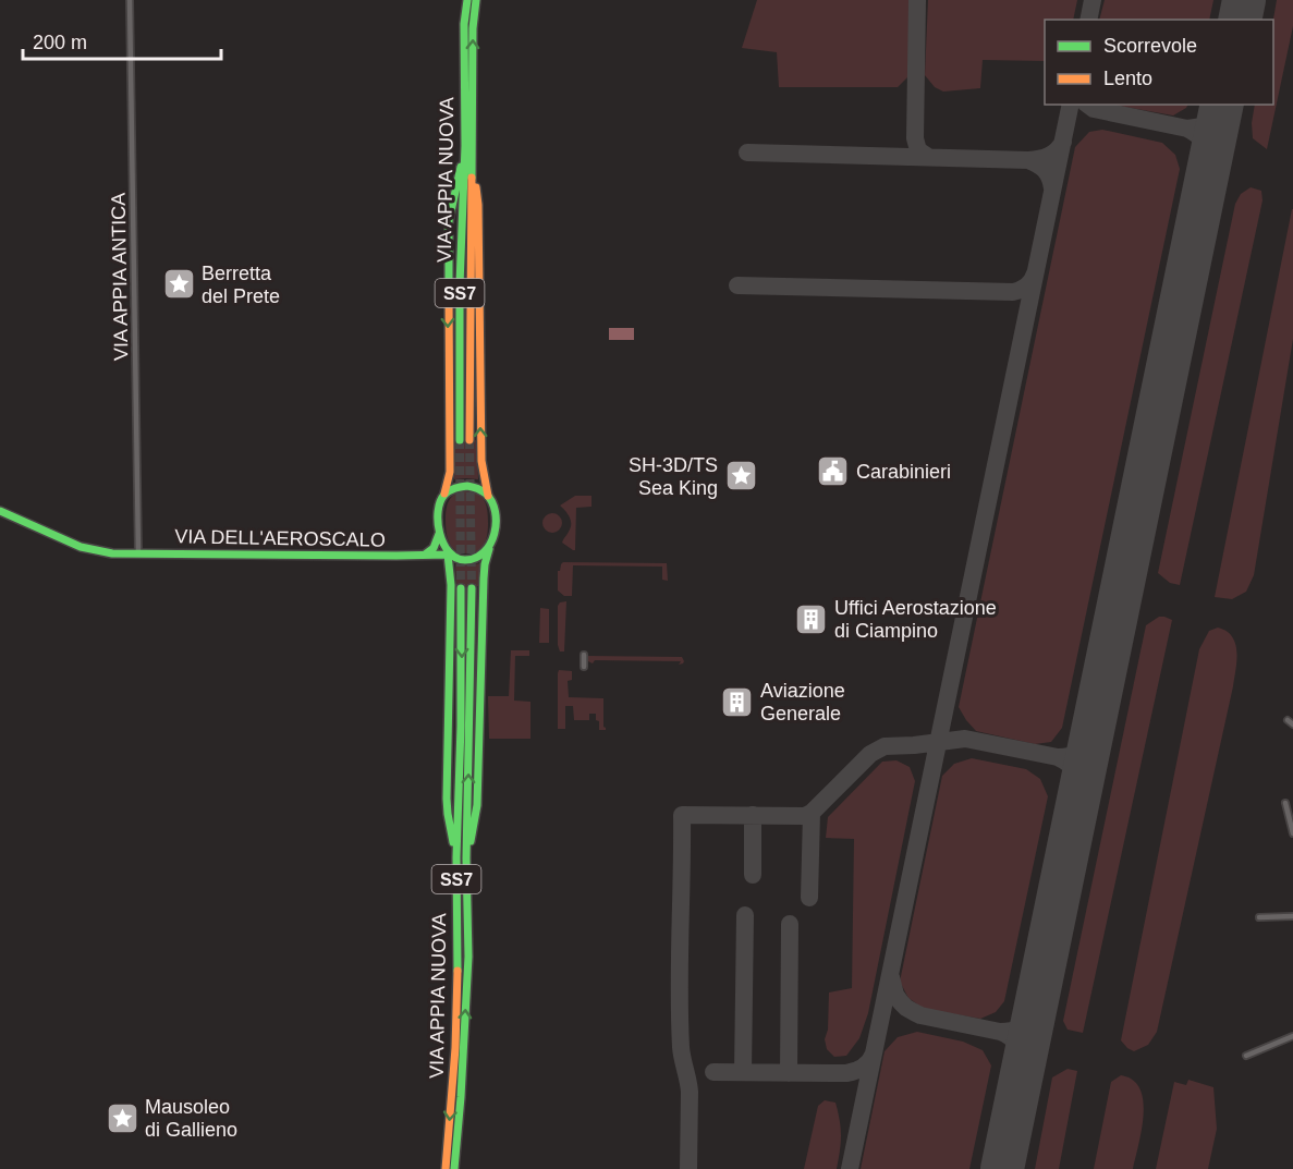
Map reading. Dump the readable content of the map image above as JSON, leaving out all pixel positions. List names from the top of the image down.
{
  "streets": {
    "main road": ["VIA APPIA NUOVA", "SS7", "VIA DELL'AEROSCALO"],
    "street": ["VIA APPIA ANTICA"]
  },
  "crossings": [
    ["VIA APPIA ANTICA", "VIA DELL'AEROSCALO"]
  ],
  "places": {
    "place": ["Berretta del Prete", "SH-3D/TS Sea King", "Mausoleo di Gallieno"],
    "public building": ["Carabinieri"],
    "building": ["Uffici Aerostazione di Ciampino", "Aviazione Generale"]
  },
  "legend": ["Scorrevole", "Lento"],
  "scale_bar": "200 m"
}
